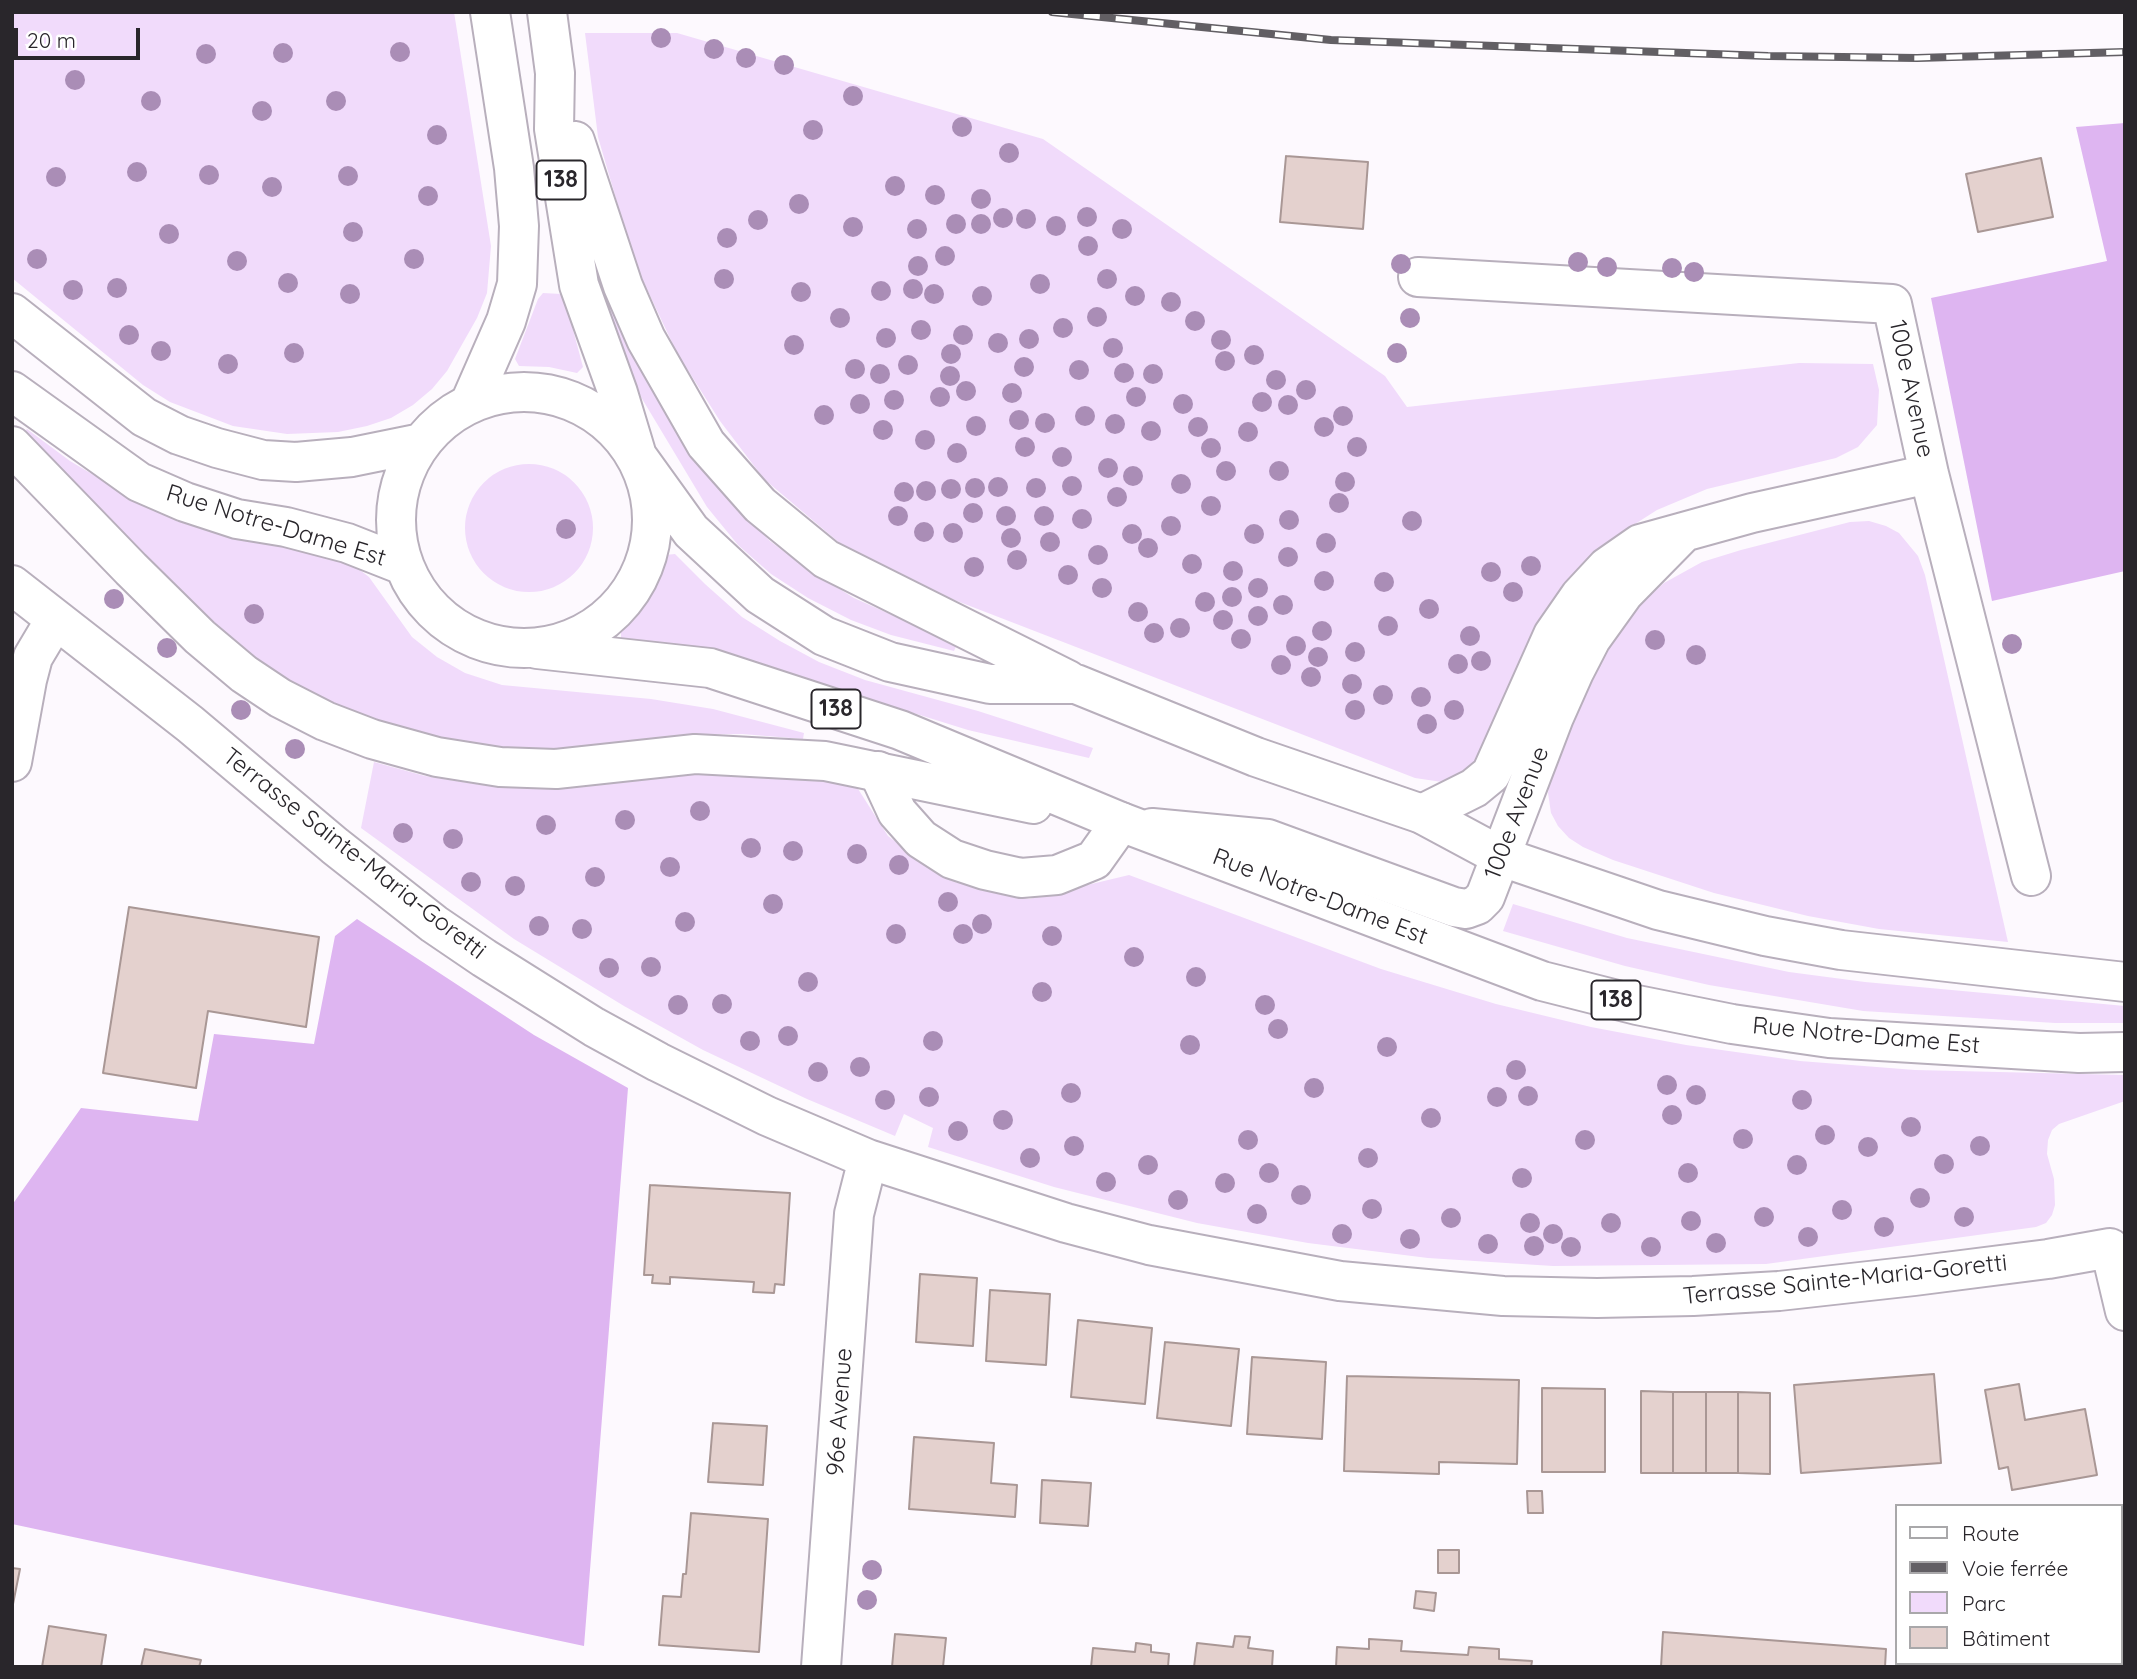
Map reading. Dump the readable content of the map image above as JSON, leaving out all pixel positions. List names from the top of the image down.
{
  "streets": {
    "main road": [
      "138",
      "100e Avenue",
      "Rue Notre-Dame Est",
      "Terrasse Sainte-Maria-Goretti",
      "96e Avenue"
    ]
  },
  "crossings": [
    ["138", "100e Avenue"],
    ["138", "Rue Notre-Dame Est"],
    ["100e Avenue", "Rue Notre-Dame Est"],
    ["Terrasse Sainte-Maria-Goretti", "96e Avenue"]
  ],
  "legend": [
    "Route",
    "Voie ferrée",
    "Parc",
    "Bâtiment"
  ],
  "scale_bar": "20 m"
}
